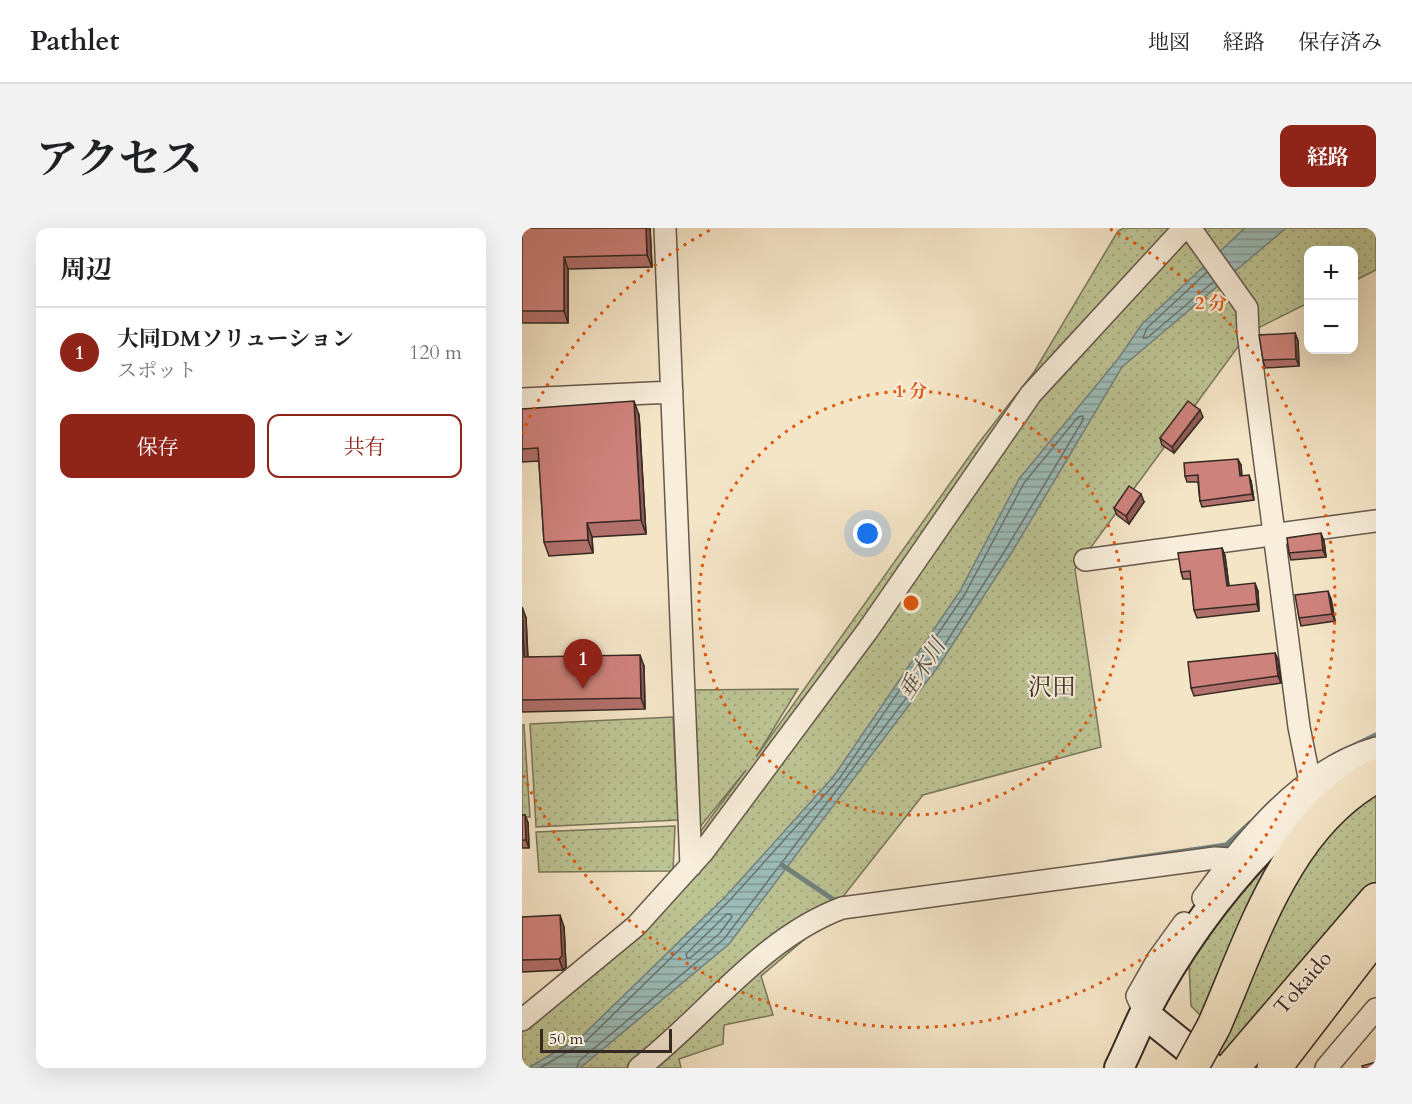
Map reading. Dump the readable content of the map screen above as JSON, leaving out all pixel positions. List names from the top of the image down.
{
  "streets": {
    "highway": ["Tokaido"]
  },
  "districts": ["沢田"],
  "water": ["垂木川"],
  "scale_bar": "50 m",
  "page": {
    "header": "Pathlet",
    "nav": ["地図", "経路", "保存済み"],
    "title": "アクセス",
    "buttons": [
      "経路",
      ["保存", "共有"]
    ],
    "heading": "周辺",
    "map_buttons": ["+", "−"],
    "list": [
      {
        "mark": "1",
        "name": "大同DMソリューション",
        "note": "スポット",
        "value": "120 m"
      }
    ],
    "pins": "1",
    "scale": "50 m"
  },
  "rings": ["2 分", "1 分"]
}
